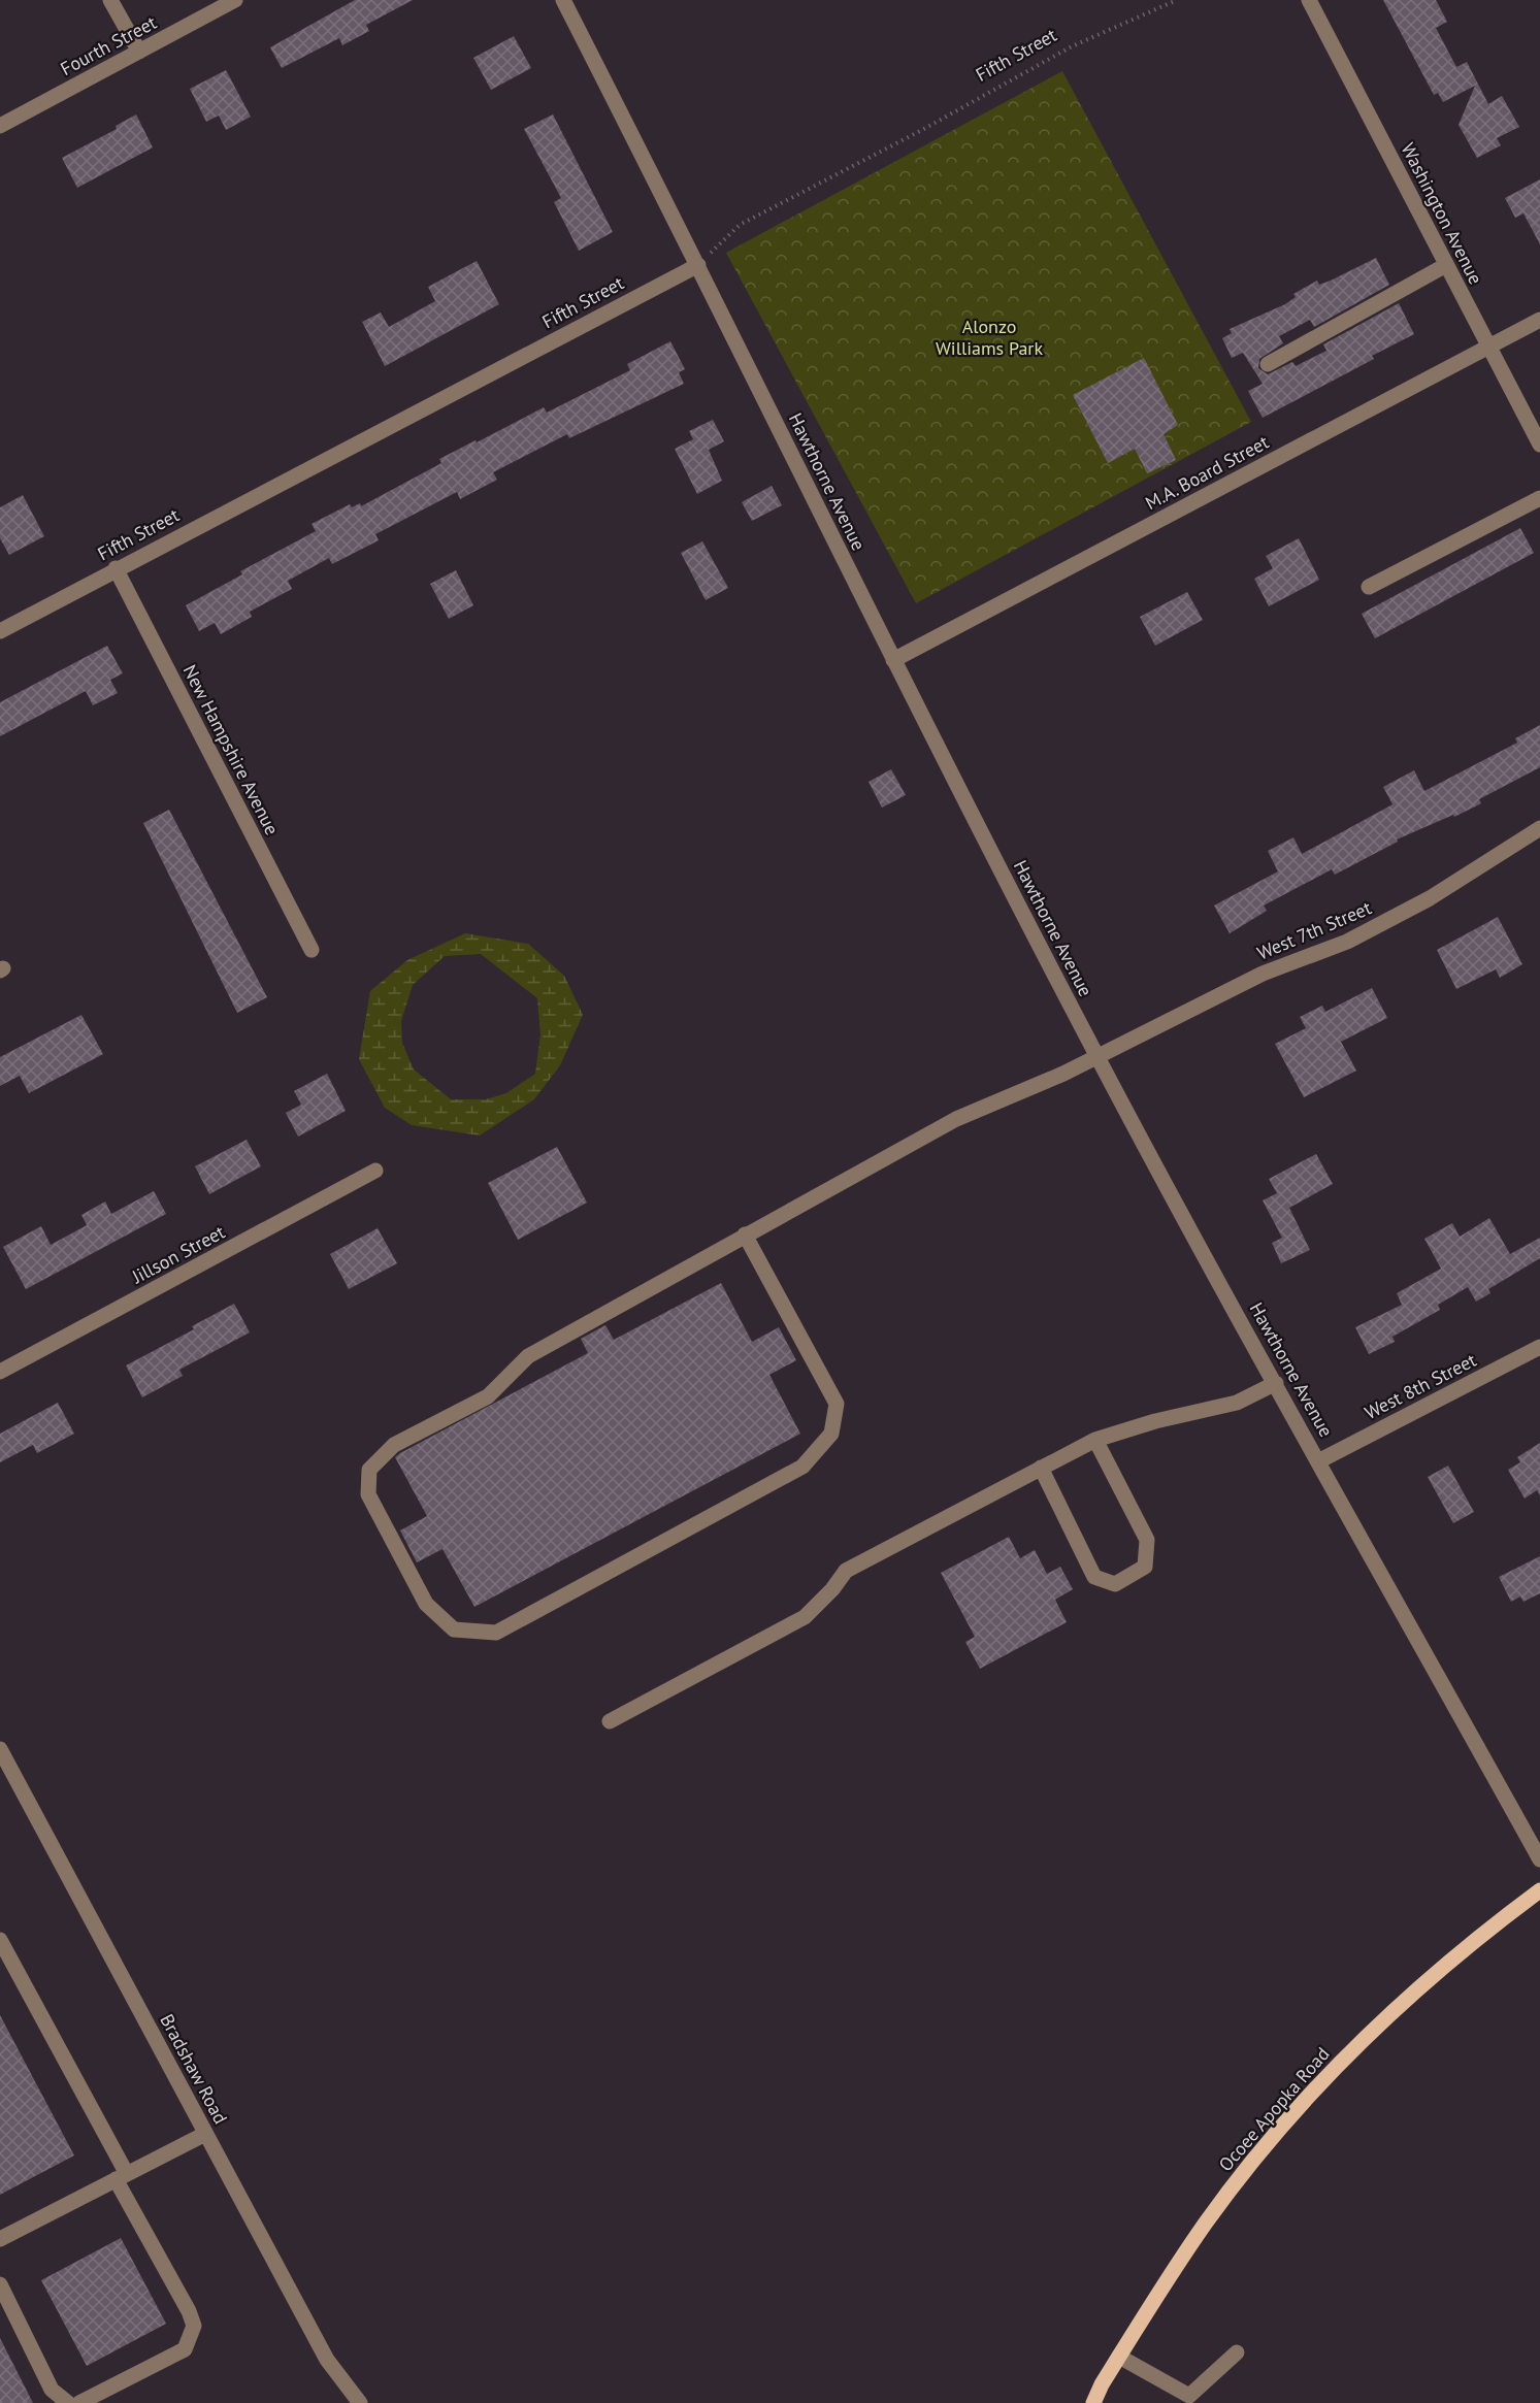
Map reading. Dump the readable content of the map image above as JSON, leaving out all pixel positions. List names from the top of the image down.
{
  "streets": {
    "main road": ["Ocoee Apopka Road"],
    "street": [
      "Fourth Street",
      "Fifth Street",
      "Washington Avenue",
      "M.A. Board Street",
      "Hawthorne Avenue",
      "New Hampshire Avenue",
      "West 7th Street",
      "Jillson Street",
      "West 8th Street",
      "Bradshaw Road"
    ]
  },
  "crossings": [
    ["Fifth Street", "Hawthorne Avenue"],
    ["Fifth Street", "New Hampshire Avenue"],
    ["Washington Avenue", "M.A. Board Street"],
    ["M.A. Board Street", "Hawthorne Avenue"],
    ["Hawthorne Avenue", "West 7th Street"],
    ["Hawthorne Avenue", "West 8th Street"]
  ],
  "parks": ["Alonzo Williams Park"]
}
